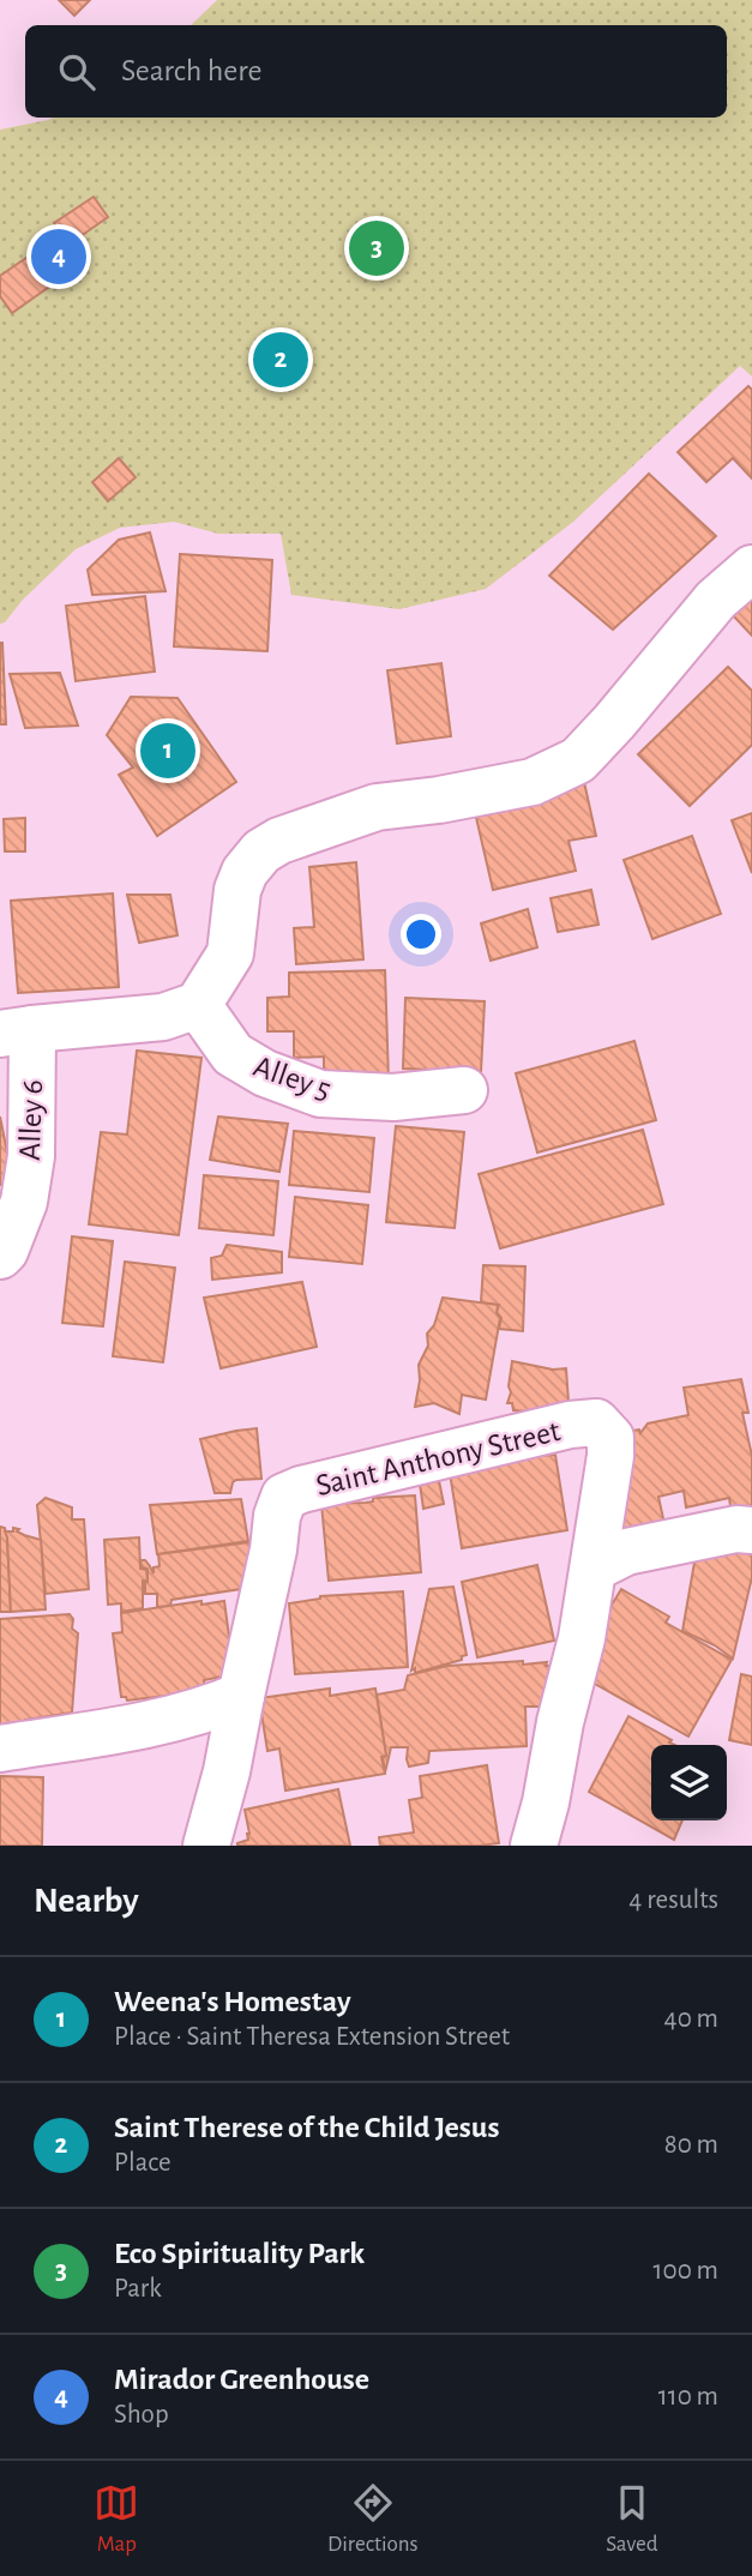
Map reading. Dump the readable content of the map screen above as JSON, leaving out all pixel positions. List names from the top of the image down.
{
  "streets": {
    "street": ["Alley 5", "Alley 6", "Saint Anthony Street"]
  },
  "page": {
    "search": "Search here",
    "pins": [
      "3",
      "4",
      "2",
      "1"
    ],
    "heading": ["Nearby", "4 results"],
    "list": [
      {
        "mark": "1",
        "name": "Weena's Homestay",
        "note": "Place · Saint Theresa Extension Street",
        "value": "40 m"
      },
      {
        "mark": "2",
        "name": "Saint Therese of the Child Jesus",
        "note": "Place",
        "value": "80 m"
      },
      {
        "mark": "3",
        "name": "Eco Spirituality Park",
        "note": "Park",
        "value": "100 m"
      },
      {
        "mark": "4",
        "name": "Mirador Greenhouse",
        "note": "Shop",
        "value": "110 m"
      }
    ],
    "nav": ["Map", "Directions", "Saved"]
  }
}
